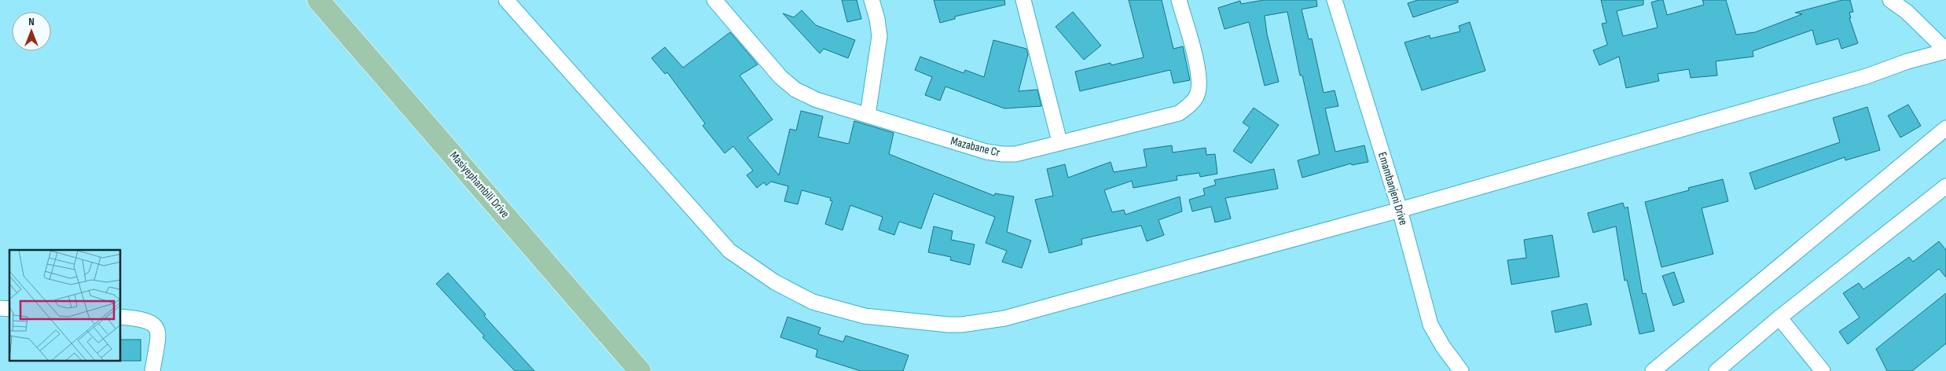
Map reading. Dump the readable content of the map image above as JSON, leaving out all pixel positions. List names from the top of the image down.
{
  "streets": {
    "main road": ["Masiyephambili Drive"],
    "street": ["Mazabane Cr", "Emambanjeni Drive"]
  },
  "north": "top"
}
